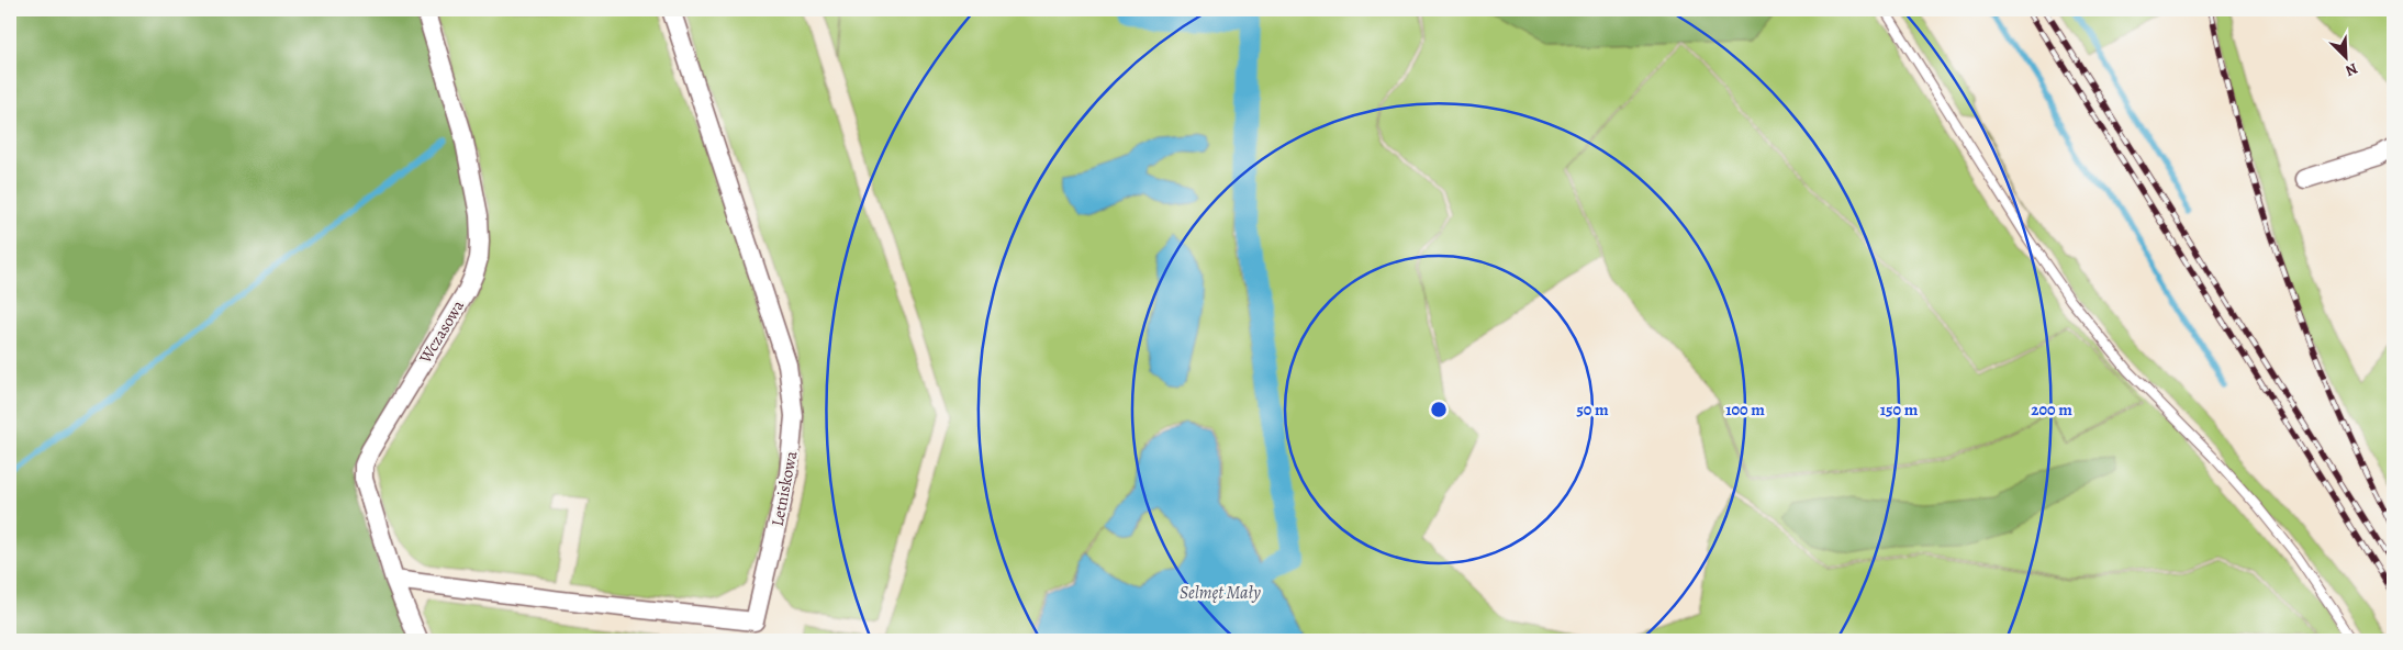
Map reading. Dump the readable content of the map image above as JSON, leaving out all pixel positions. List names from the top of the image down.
{
  "streets": {
    "street": ["Wczasowa", "Letniskowa"]
  },
  "crossings": [
    ["Wczasowa", "Letniskowa"]
  ],
  "water": ["Selmęt Mały"],
  "north": "bottom right",
  "rings": [
    "50 m",
    "100 m",
    "150 m",
    "200 m"
  ]
}
